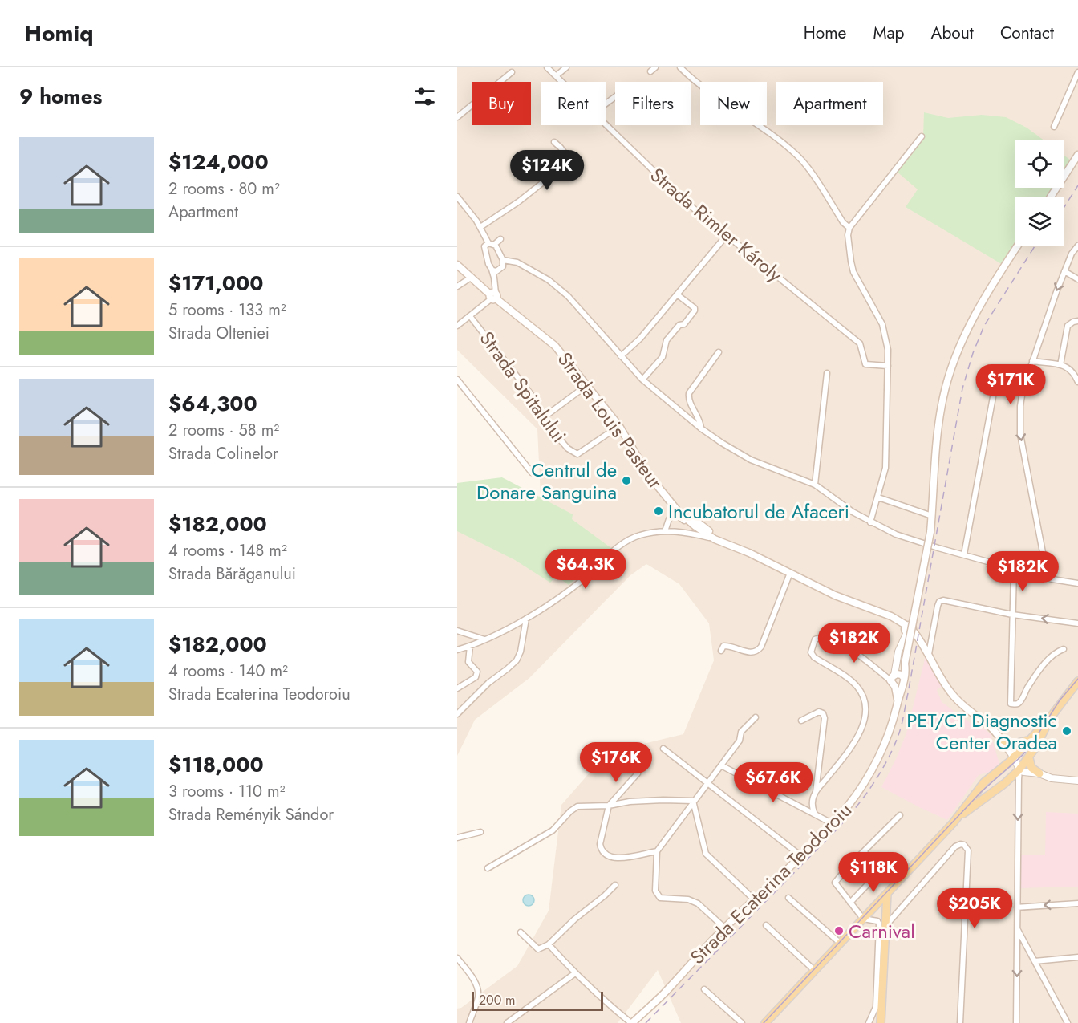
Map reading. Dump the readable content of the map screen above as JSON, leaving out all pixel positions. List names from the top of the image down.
{
  "streets": {
    "main road": ["Strada Louis Pasteur", "Strada Ecaterina Teodoroiu"],
    "street": ["Strada Rimler Károly", "Strada Spitalului"]
  },
  "crossings": [
    ["Strada Spitalului", "Strada Louis Pasteur"],
    ["Strada Louis Pasteur", "Strada Ecaterina Teodoroiu"]
  ],
  "places": [
    "Centrul de Donare Sanguina",
    "Incubatorul de Afaceri",
    "PET/CT Diagnostic Center Oradea",
    "Carnival"
  ],
  "scale_bar": "200 m",
  "page": {
    "header": "Homiq",
    "nav": [
      "Home",
      "Map",
      "About",
      "Contact"
    ],
    "heading": "9 homes",
    "chip": [
      "Buy",
      "Rent",
      "Filters",
      "New",
      "Apartment"
    ],
    "list": [
      {
        "name": "$124,000",
        "note": "2 rooms · 80 m² · Apartment"
      },
      {
        "name": "$171,000",
        "note": "5 rooms · 133 m² · Strada Olteniei"
      },
      {
        "name": "$64,300",
        "note": "2 rooms · 58 m² · Strada Colinelor"
      },
      {
        "name": "$182,000",
        "note": "4 rooms · 148 m² · Strada Bărăganului"
      },
      {
        "name": "$182,000",
        "note": "4 rooms · 140 m² · Strada Ecaterina Teodoroiu"
      },
      {
        "name": "$118,000",
        "note": "3 rooms · 110 m² · Strada Reményik Sándor"
      }
    ],
    "price": [
      "$124K",
      "$171K",
      "$64.3K",
      "$182K",
      "$182K",
      "$176K",
      "$67.6K",
      "$118K",
      "$205K"
    ],
    "scale": "200 m"
  }
}
